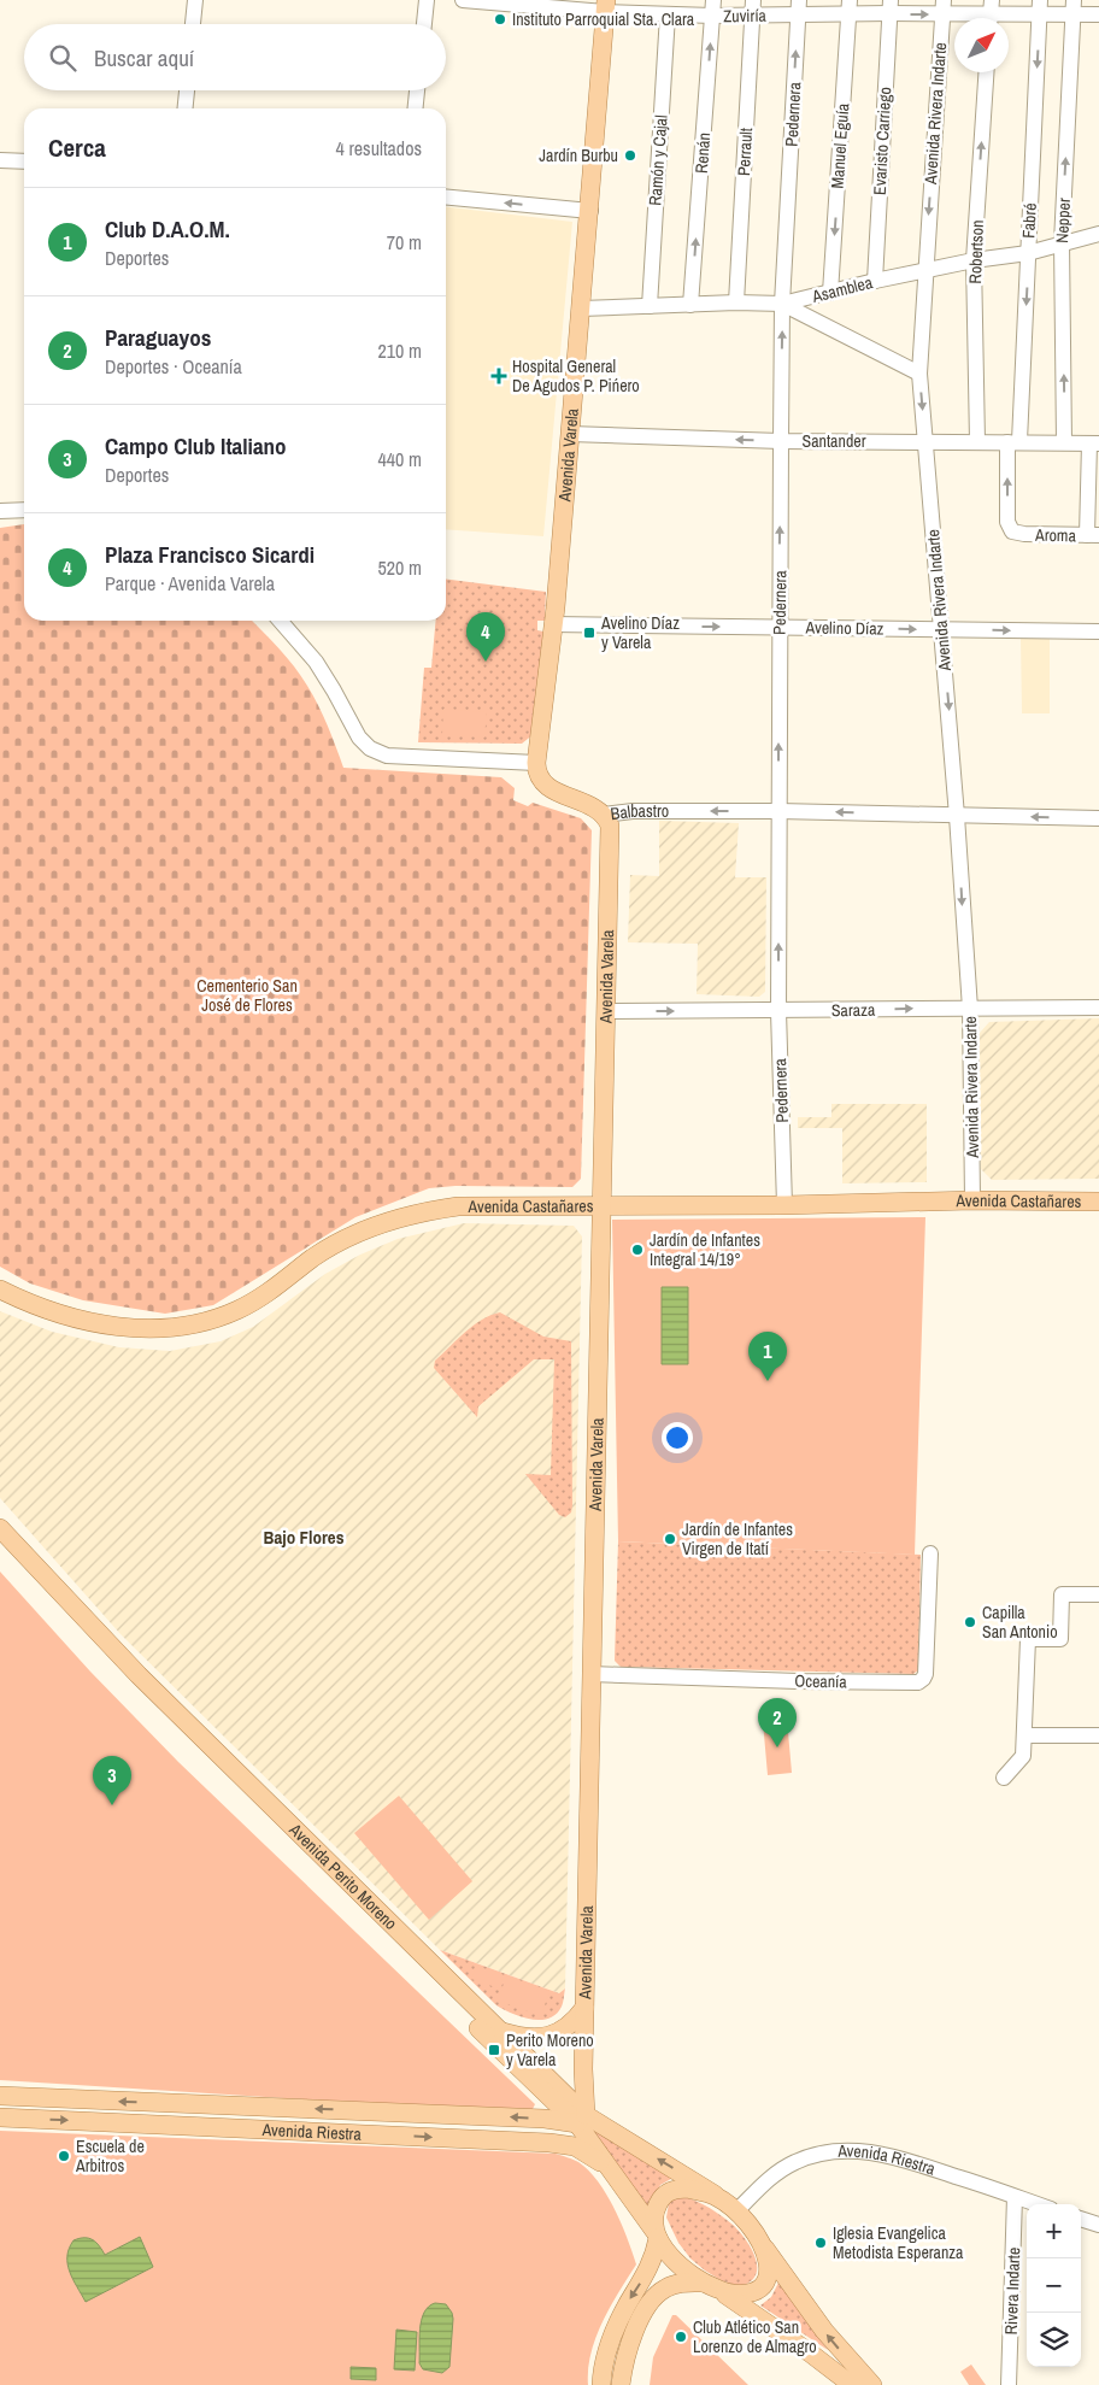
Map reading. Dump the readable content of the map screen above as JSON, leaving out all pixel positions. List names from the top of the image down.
{
  "streets": {
    "main road": [
      "Avenida Varela",
      "Balbastro",
      "Avenida Castañares",
      "Avenida Perito Moreno",
      "Avenida Riestra"
    ],
    "street": [
      "Zuviría",
      "Avenida Rivera Indarte",
      "Pedernera",
      "Evaristo Carriego",
      "Manuel Eguía",
      "Perrault",
      "Renán",
      "Ramón y Cajal",
      "Fabré",
      "Nepper",
      "Robertson",
      "Asamblea",
      "Santander",
      "Aroma",
      "Avelino Díaz",
      "Saraza",
      "Oceanía",
      "Rivera Indarte"
    ]
  },
  "crossings": [
    ["Zuviría", "Avenida Rivera Indarte"],
    ["Zuviría", "Pedernera"],
    ["Zuviría", "Evaristo Carriego"],
    ["Zuviría", "Manuel Eguía"],
    ["Zuviría", "Perrault"],
    ["Zuviría", "Renán"],
    ["Zuviría", "Ramón y Cajal"],
    ["Zuviría", "Fabré"],
    ["Zuviría", "Nepper"],
    ["Zuviría", "Avenida Varela"],
    ["Avenida Rivera Indarte", "Asamblea"],
    ["Avenida Rivera Indarte", "Santander"],
    ["Avenida Rivera Indarte", "Avelino Díaz"],
    ["Avenida Rivera Indarte", "Balbastro"],
    ["Avenida Rivera Indarte", "Saraza"],
    ["Avenida Rivera Indarte", "Avenida Castañares"],
    ["Pedernera", "Asamblea"],
    ["Pedernera", "Santander"],
    ["Pedernera", "Avelino Díaz"],
    ["Pedernera", "Balbastro"],
    ["Pedernera", "Saraza"],
    ["Pedernera", "Avenida Castañares"],
    ["Evaristo Carriego", "Asamblea"],
    ["Manuel Eguía", "Asamblea"],
    ["Perrault", "Asamblea"],
    ["Renán", "Asamblea"],
    ["Ramón y Cajal", "Asamblea"],
    ["Fabré", "Asamblea"],
    ["Fabré", "Santander"],
    ["Fabré", "Aroma"],
    ["Nepper", "Asamblea"],
    ["Nepper", "Santander"],
    ["Robertson", "Asamblea"],
    ["Robertson", "Santander"],
    ["Asamblea", "Avenida Varela"],
    ["Santander", "Avenida Varela"],
    ["Avenida Varela", "Avelino Díaz"],
    ["Avenida Varela", "Balbastro"],
    ["Avenida Varela", "Saraza"],
    ["Avenida Varela", "Avenida Castañares"],
    ["Avenida Varela", "Oceanía"],
    ["Avenida Varela", "Avenida Perito Moreno"],
    ["Avenida Varela", "Avenida Riestra"],
    ["Avenida Perito Moreno", "Avenida Riestra"],
    ["Avenida Riestra", "Rivera Indarte"]
  ],
  "one_way": [
    "Avenida Rivera Indarte",
    "Pedernera",
    "Manuel Eguía",
    "Renán",
    "Nepper",
    "Robertson",
    "Santander",
    "Avelino Díaz",
    "Balbastro",
    "Saraza"
  ],
  "districts": ["Bajo Flores"],
  "parks": ["Cementerio San José de Flores"],
  "places": {
    "other": [
      "Instituto Parroquial Sta. Clara",
      "Jardín Burbu",
      "Jardín de Infantes Integral 14/19°",
      "Jardín de Infantes Virgen de Itatí",
      "Capilla San Antonio",
      "Escuela de Arbitros",
      "Iglesia Evangelica Metodista Esperanza",
      "Club Atlético San Lorenzo de Almagro"
    ],
    "health": ["Hospital General De Agudos P. Pińero"],
    "transit": ["Avelino Díaz y Varela", "Perito Moreno y Varela"]
  },
  "north": "top right",
  "page": {
    "search": "Buscar aquí",
    "heading": ["Cerca", "4 resultados"],
    "list": [
      {
        "mark": "1",
        "name": "Club D.A.O.M.",
        "note": "Deportes",
        "value": "70 m"
      },
      {
        "mark": "2",
        "name": "Paraguayos",
        "note": "Deportes · Oceanía",
        "value": "210 m"
      },
      {
        "mark": "3",
        "name": "Campo Club Italiano",
        "note": "Deportes",
        "value": "440 m"
      },
      {
        "mark": "4",
        "name": "Plaza Francisco Sicardi",
        "note": "Parque · Avenida Varela",
        "value": "520 m"
      }
    ],
    "pins": [
      "4",
      "1",
      "2",
      "3"
    ],
    "map_buttons": ["+", "−"]
  }
}
